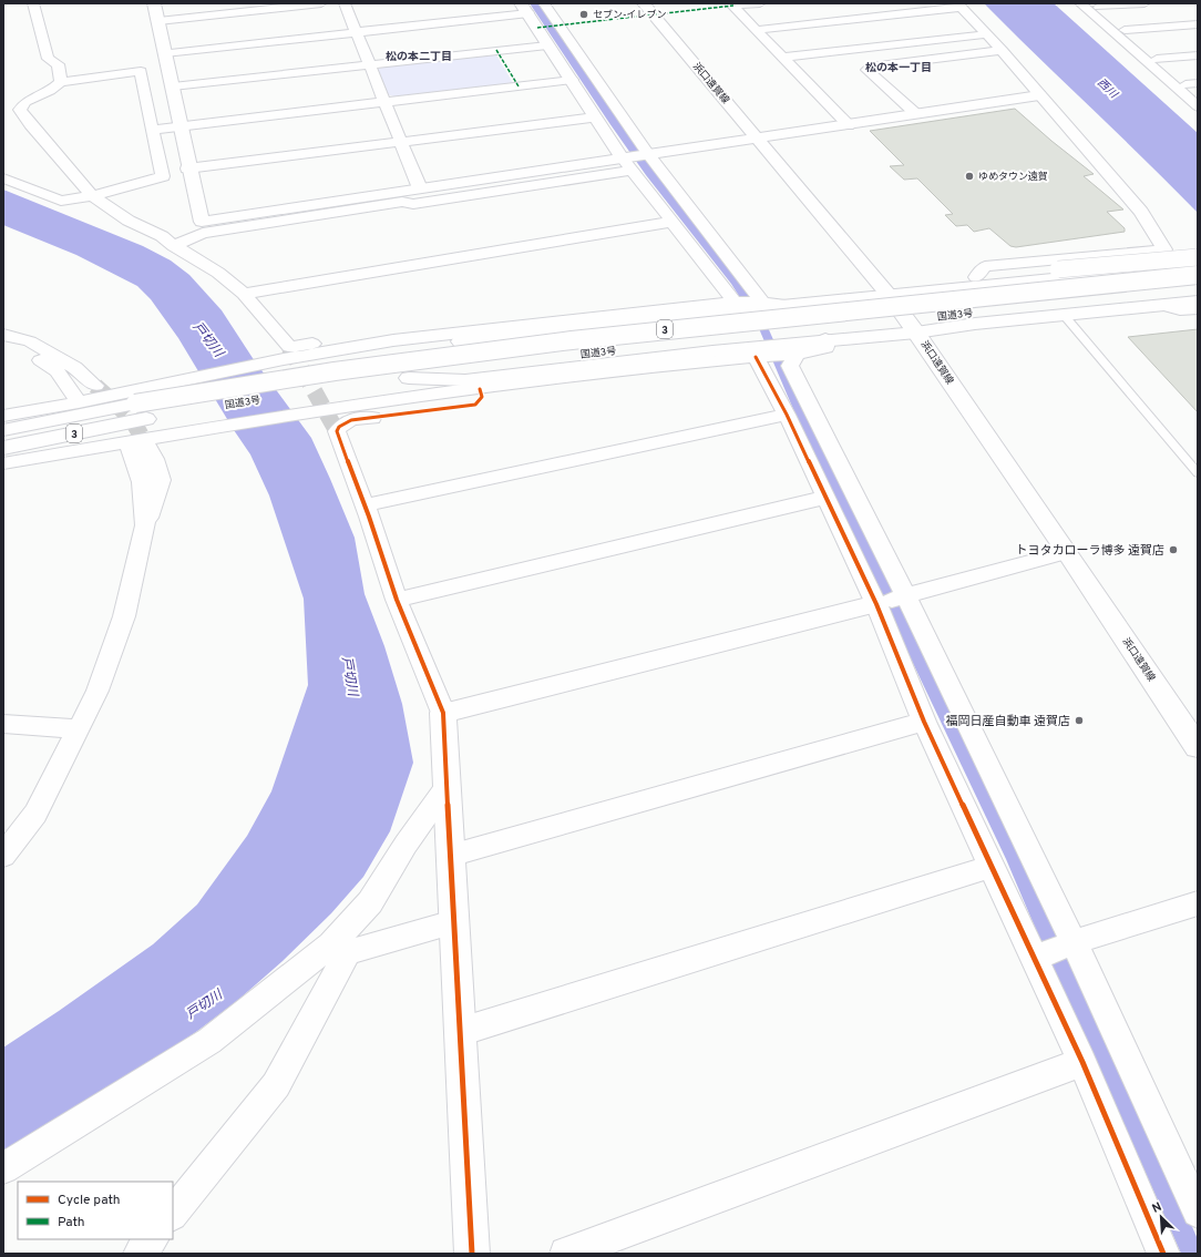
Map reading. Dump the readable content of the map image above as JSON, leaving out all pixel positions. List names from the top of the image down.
{
  "streets": {
    "main road": ["浜口遠賀線", "国道3号", "3"]
  },
  "districts": ["松の本二丁目", "松の本一丁目"],
  "water": ["西川", "戸切川"],
  "places": [
    "セブン-イレブン",
    "ゆめタウン遠賀",
    "トヨタカローラ博多 遠賀店",
    "福岡日産自動車 遠賀店"
  ],
  "legend": ["Cycle path", "Path"],
  "north": "top left"
}
